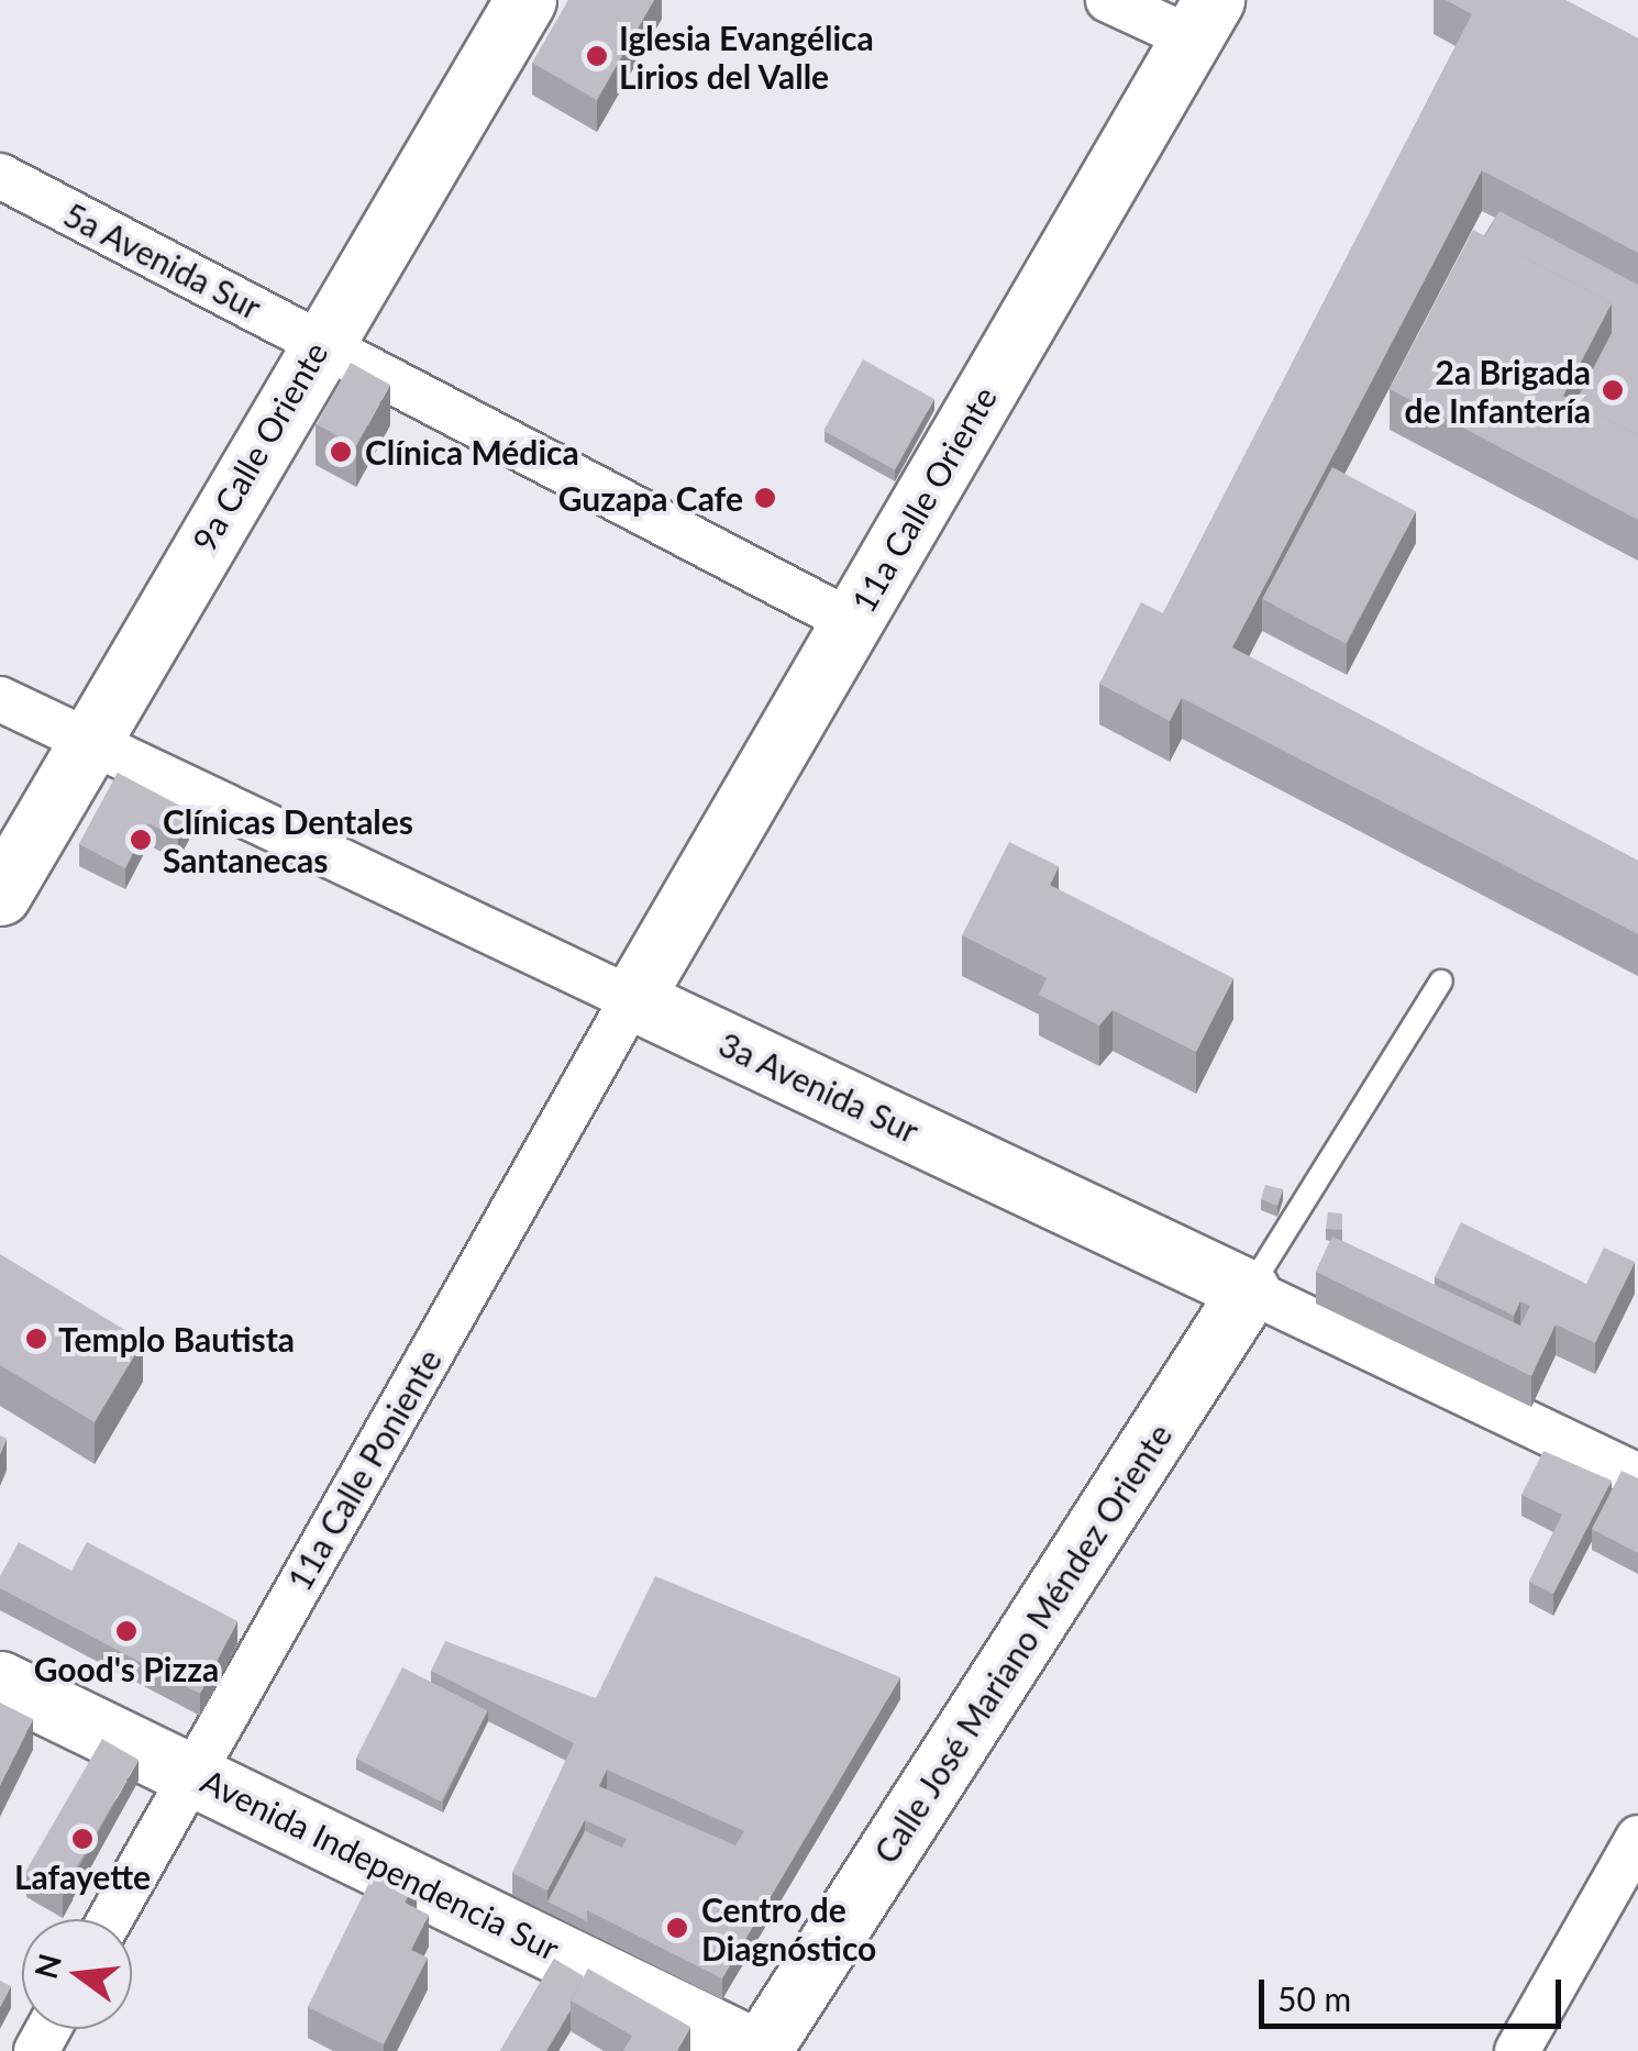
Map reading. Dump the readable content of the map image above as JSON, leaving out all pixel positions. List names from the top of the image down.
{
  "streets": {
    "main road": [
      "9a Calle Oriente",
      "11a Calle Oriente",
      "3a Avenida Sur",
      "Calle José Mariano Méndez Oriente",
      "Avenida Independencia Sur"
    ],
    "street": ["5a Avenida Sur", "11a Calle Poniente"]
  },
  "crossings": [
    ["5a Avenida Sur", "9a Calle Oriente"],
    ["5a Avenida Sur", "11a Calle Oriente"],
    ["9a Calle Oriente", "3a Avenida Sur"],
    ["11a Calle Oriente", "3a Avenida Sur"],
    ["11a Calle Oriente", "11a Calle Poniente"],
    ["3a Avenida Sur", "11a Calle Poniente"],
    ["3a Avenida Sur", "Calle José Mariano Méndez Oriente"],
    ["11a Calle Poniente", "Avenida Independencia Sur"],
    ["Calle José Mariano Méndez Oriente", "Avenida Independencia Sur"]
  ],
  "places": [
    "Iglesia Evangélica Lirios del Valle",
    "2a Brigada de Infantería",
    "Clínica Médica",
    "Guzapa Cafe",
    "Clínicas Dentales Santanecas",
    "Templo Bautista",
    "Good's Pizza",
    "Lafayette",
    "Centro de Diagnóstico"
  ],
  "scale_bar": "50 m",
  "north": "left"
}
